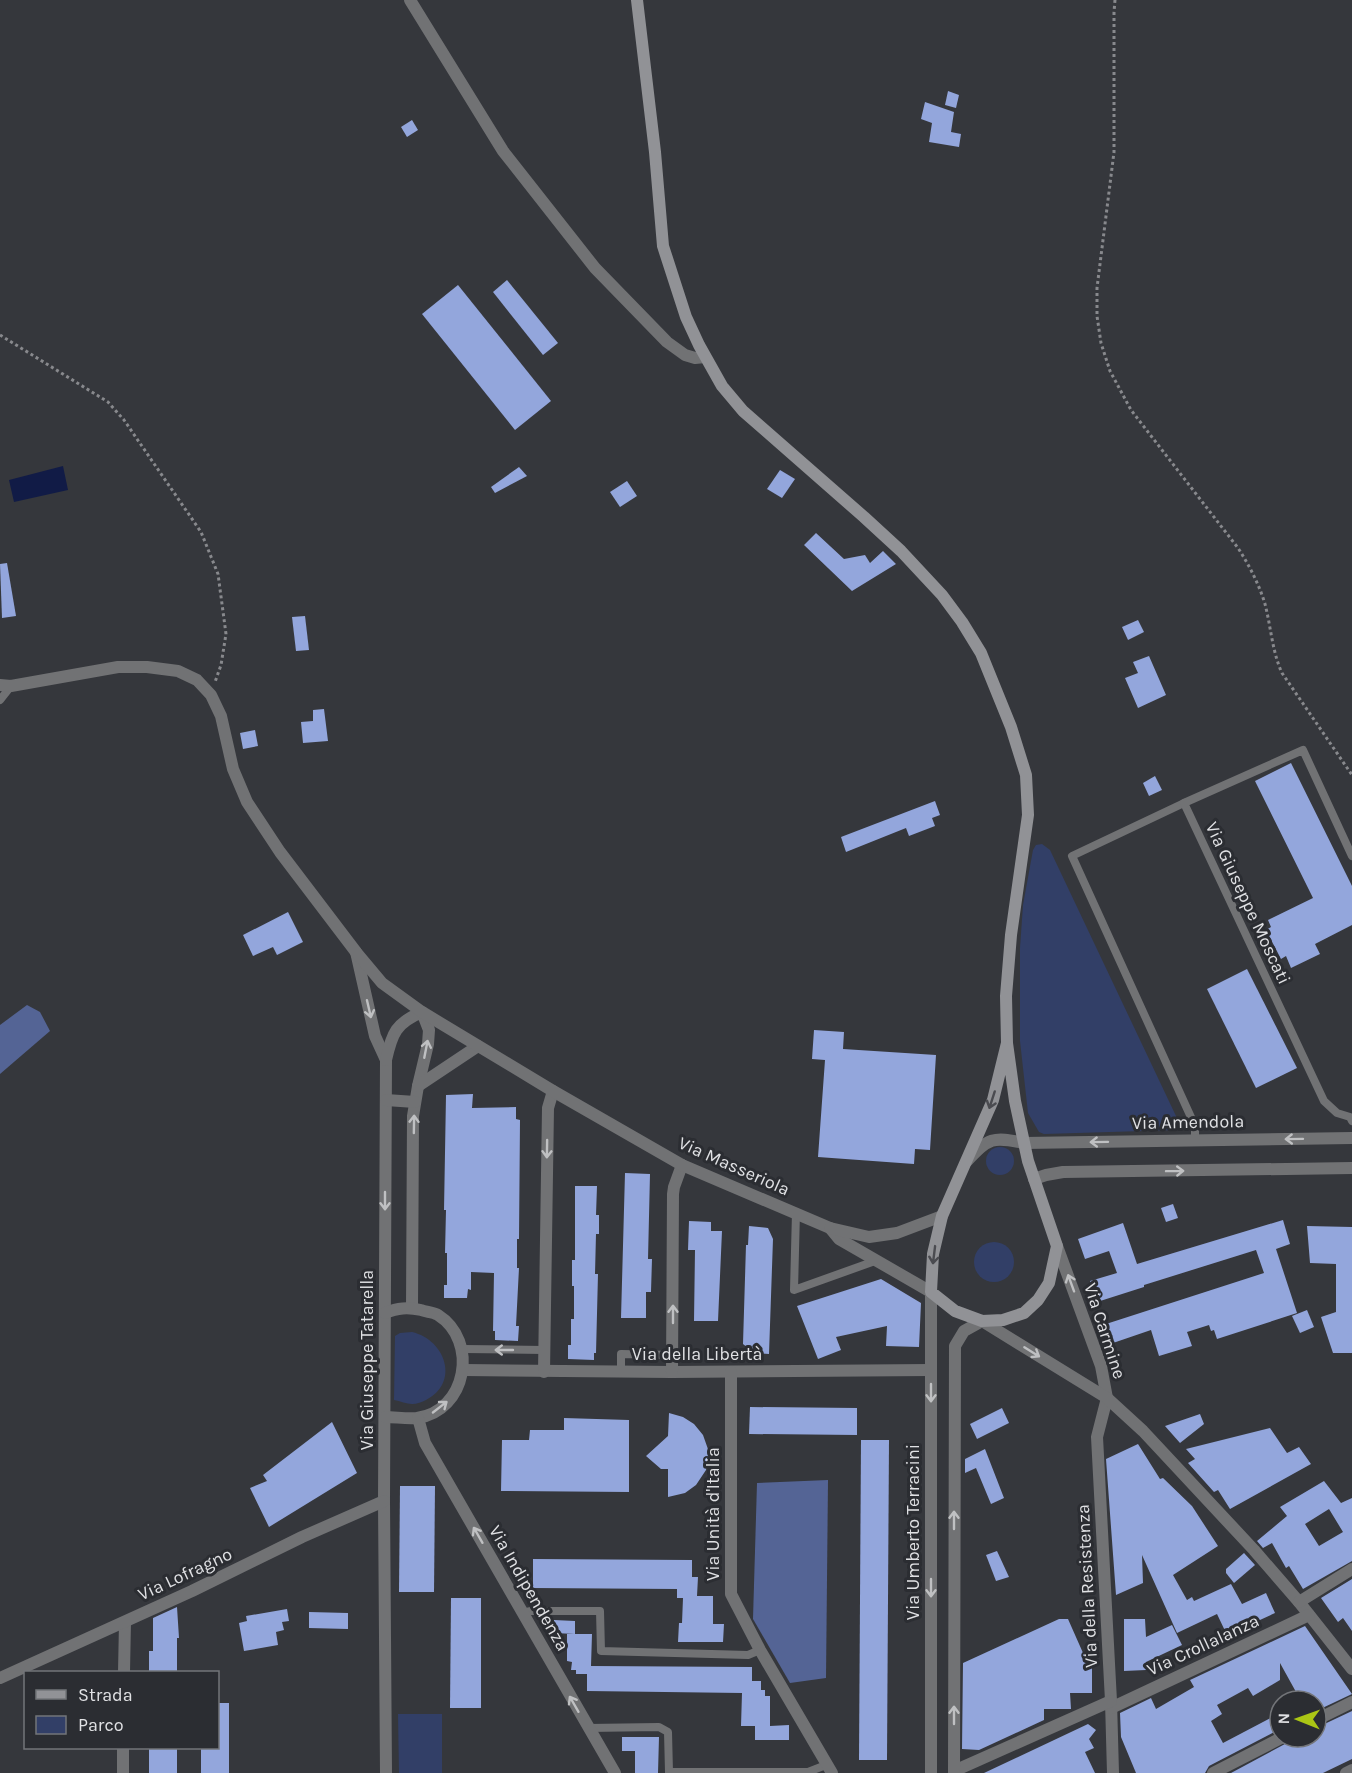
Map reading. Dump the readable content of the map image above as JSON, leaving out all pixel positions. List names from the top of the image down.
{
  "streets": {
    "main road": ["Via Masseriola", "Via Carmine"],
    "street": [
      "Via Amendola",
      "Via della Libertà",
      "Via Giuseppe Tatarella",
      "Via Unità d'Italia",
      "Via Umberto Terracini",
      "Via Lofragno",
      "Via della Resistenza",
      "Via Indipendenza",
      "Via Crollalanza"
    ],
    "lane": ["Via Giuseppe Moscati"]
  },
  "crossings": [
    ["Via Amendola", "Via Masseriola"],
    ["Via Amendola", "Via Carmine"],
    ["Via Amendola", "Via Umberto Terracini"],
    ["Via Masseriola", "Via Carmine"],
    ["Via Masseriola", "Via Giuseppe Tatarella"],
    ["Via Masseriola", "Via Umberto Terracini"],
    ["Via Masseriola", "Via della Resistenza"],
    ["Via Carmine", "Via Umberto Terracini"],
    ["Via Carmine", "Via della Resistenza"],
    ["Via Carmine", "Via Crollalanza"],
    ["Via della Libertà", "Via Giuseppe Tatarella"],
    ["Via della Libertà", "Via Unità d'Italia"],
    ["Via della Libertà", "Via Umberto Terracini"],
    ["Via della Libertà", "Via Indipendenza"],
    ["Via Giuseppe Tatarella", "Via Lofragno"],
    ["Via Giuseppe Tatarella", "Via Indipendenza"],
    ["Via della Resistenza", "Via Crollalanza"]
  ],
  "one_way": ["Via Indipendenza"],
  "legend": ["Strada", "Parco"],
  "north": "left"
}
